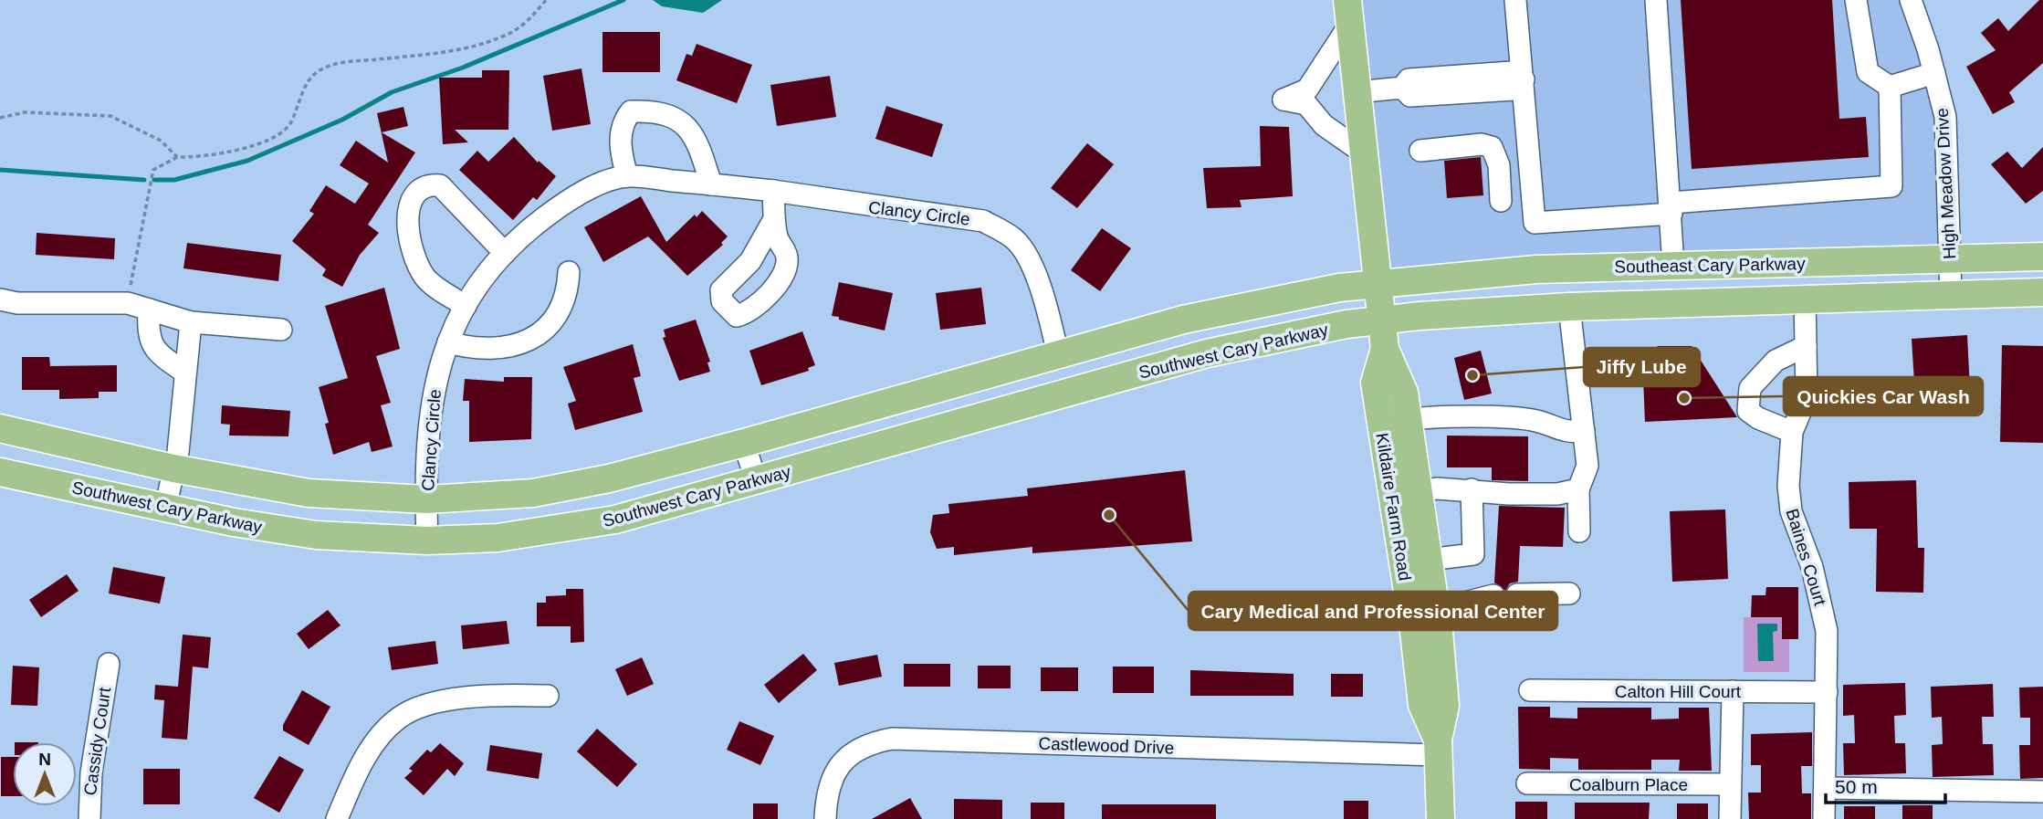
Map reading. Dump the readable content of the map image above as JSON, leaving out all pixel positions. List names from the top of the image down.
{
  "streets": {
    "main road": ["Southeast Cary Parkway", "Southwest Cary Parkway", "Kildaire Farm Road"],
    "street": [
      "High Meadow Drive",
      "Clancy Circle",
      "Baines Court",
      "Calton Hill Court",
      "Cassidy Court",
      "Castlewood Drive",
      "Coalburn Place"
    ]
  },
  "crossings": [
    ["High Meadow Drive", "Southeast Cary Parkway"],
    ["Clancy Circle", "Southwest Cary Parkway"],
    ["Southeast Cary Parkway", "Southwest Cary Parkway"],
    ["Southeast Cary Parkway", "Kildaire Farm Road"],
    ["Southeast Cary Parkway", "Baines Court"],
    ["Southwest Cary Parkway", "Kildaire Farm Road"],
    ["Kildaire Farm Road", "Castlewood Drive"],
    ["Baines Court", "Calton Hill Court"]
  ],
  "places": ["Jiffy Lube", "Quickies Car Wash", "Cary Medical and Professional Center"],
  "scale_bar": "50 m",
  "north": "top"
}
